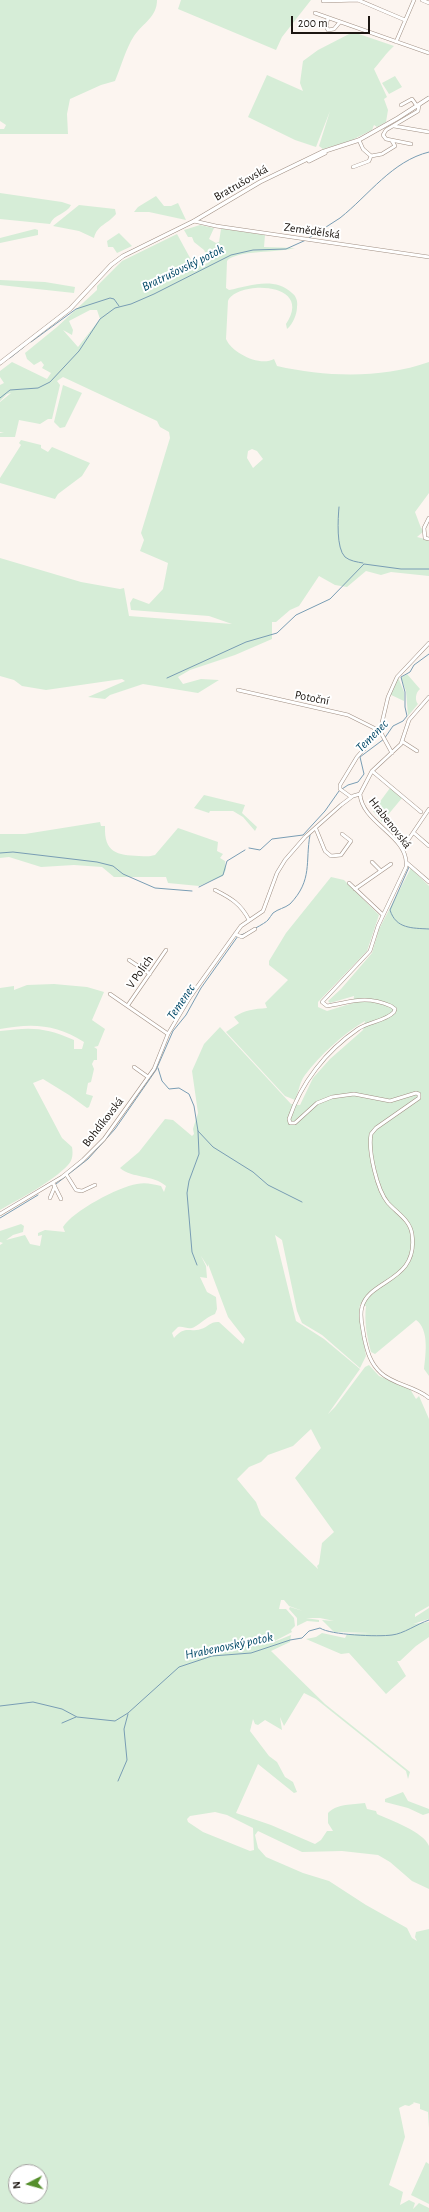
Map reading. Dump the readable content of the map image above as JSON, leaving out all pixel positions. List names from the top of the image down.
{
  "streets": {
    "main road": ["Bratrušovská"],
    "street": [
      "Zemědělská",
      "Potoční",
      "Hrabenovská",
      "V Polích",
      "Bohdíkovská"
    ]
  },
  "crossings": [
    ["Bratrušovská", "Zemědělská"],
    ["Hrabenovská", "Bohdíkovská"]
  ],
  "water": ["Bratrušovský potok", "Temenec", "Hrabenovský potok"],
  "scale_bar": "200 m",
  "north": "left"
}
